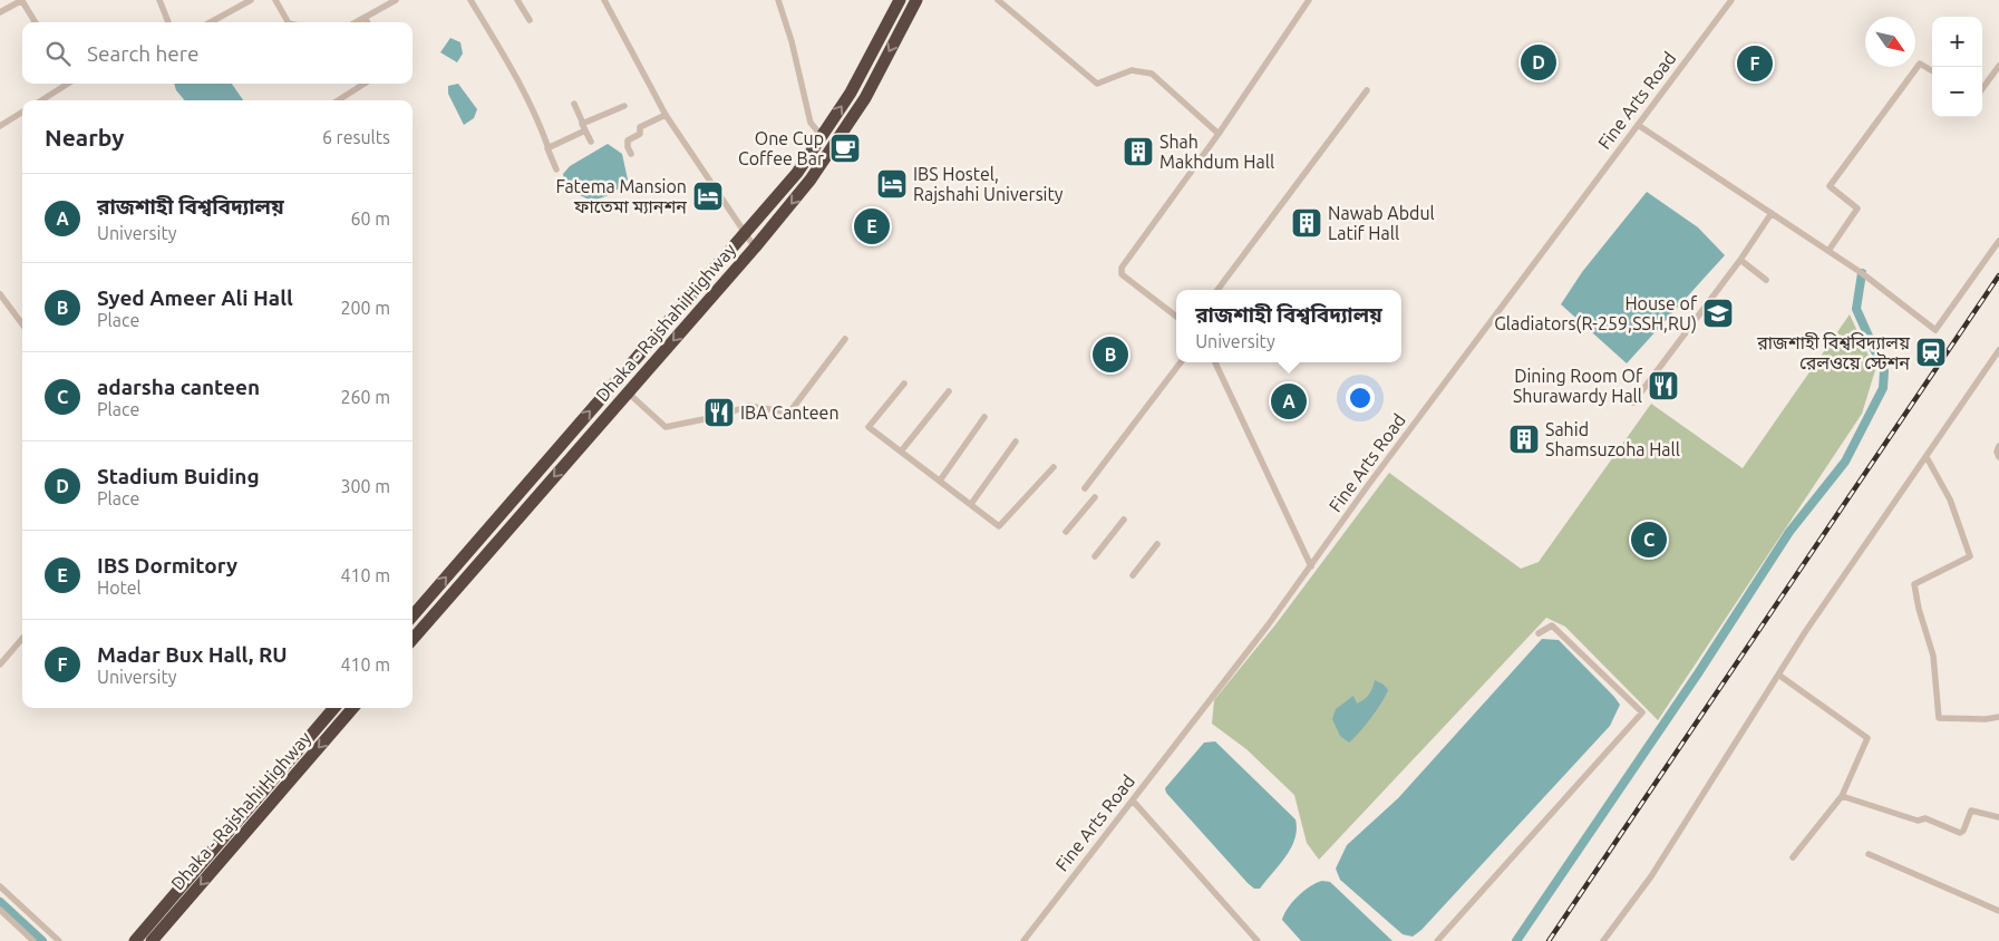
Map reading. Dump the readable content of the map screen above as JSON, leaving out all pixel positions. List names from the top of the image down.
{
  "streets": {
    "highway": ["Dhaka - Rajshahi Highway"],
    "street": ["Fine Arts Road"]
  },
  "places": {
    "cafe": ["One Cup Coffee Bar"],
    "building": ["Shah Makhdum Hall", "Nawab Abdul Latif Hall", "Sahid Shamsuzoha Hall"],
    "hotel": ["IBS Hostel, Rajshahi University", "Fatema Mansion ফাতেমা ম্যানশন"],
    "school or university": ["House of Gladiators(R-259,SSH,RU)"],
    "station": ["রাজশাহী বিশ্ববিদ্যালয় রেলওয়ে স্টেশন"],
    "restaurant": ["Dining Room Of Shurawardy Hall", "IBA Canteen"]
  },
  "north": "bottom right",
  "page": {
    "map_buttons": ["+", "−"],
    "search": "Search here",
    "pins": [
      "D",
      "F",
      "E",
      "B",
      "A",
      "C"
    ],
    "heading": ["Nearby", "6 results"],
    "list": [
      {
        "mark": "A",
        "name": "রাজশাহী বিশ্ববিদ্যালয়",
        "note": "University",
        "value": "60 m"
      },
      {
        "mark": "B",
        "name": "Syed Ameer Ali Hall",
        "note": "Place",
        "value": "200 m"
      },
      {
        "mark": "C",
        "name": "adarsha canteen",
        "note": "Place",
        "value": "260 m"
      },
      {
        "mark": "D",
        "name": "Stadium Buiding",
        "note": "Place",
        "value": "300 m"
      },
      {
        "mark": "E",
        "name": "IBS Dormitory",
        "note": "Hotel",
        "value": "410 m"
      },
      {
        "mark": "F",
        "name": "Madar Bux Hall, RU",
        "note": "University",
        "value": "410 m"
      }
    ],
    "popup": ["রাজশাহী বিশ্ববিদ্যালয়", "University"]
  }
}
